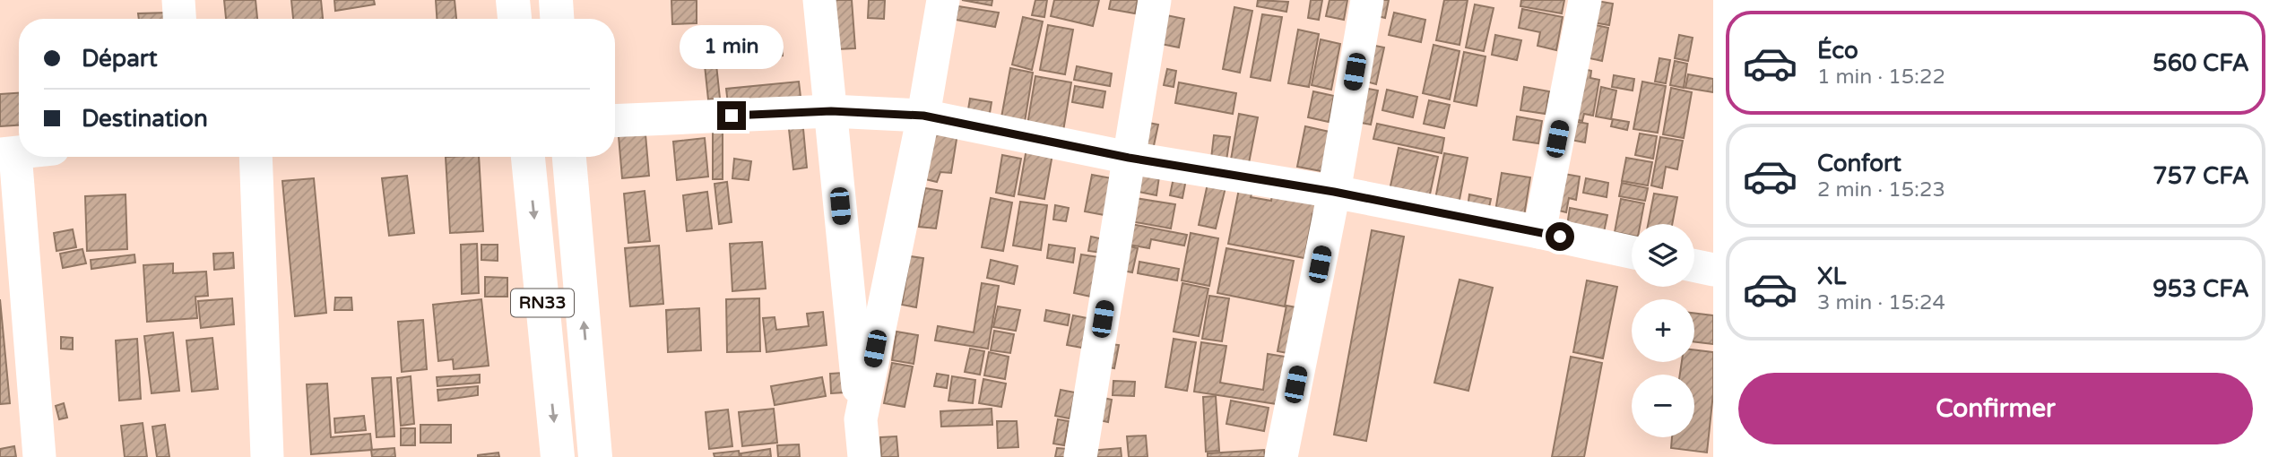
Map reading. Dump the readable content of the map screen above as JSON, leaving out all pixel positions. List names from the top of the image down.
{
  "streets": {
    "main road": ["RN33"]
  },
  "page": {
    "list": [
      {
        "name": "Éco",
        "note": "1 min · 15:22",
        "value": "560 CFA"
      },
      {
        "name": "Confort",
        "note": "2 min · 15:23",
        "value": "757 CFA"
      },
      {
        "name": "XL",
        "note": "3 min · 15:24",
        "value": "953 CFA"
      }
    ],
    "banner": ["Départ", "Destination"],
    "bubble": "1 min",
    "map_buttons": ["+", "−"],
    "buttons": "Confirmer"
  }
}
